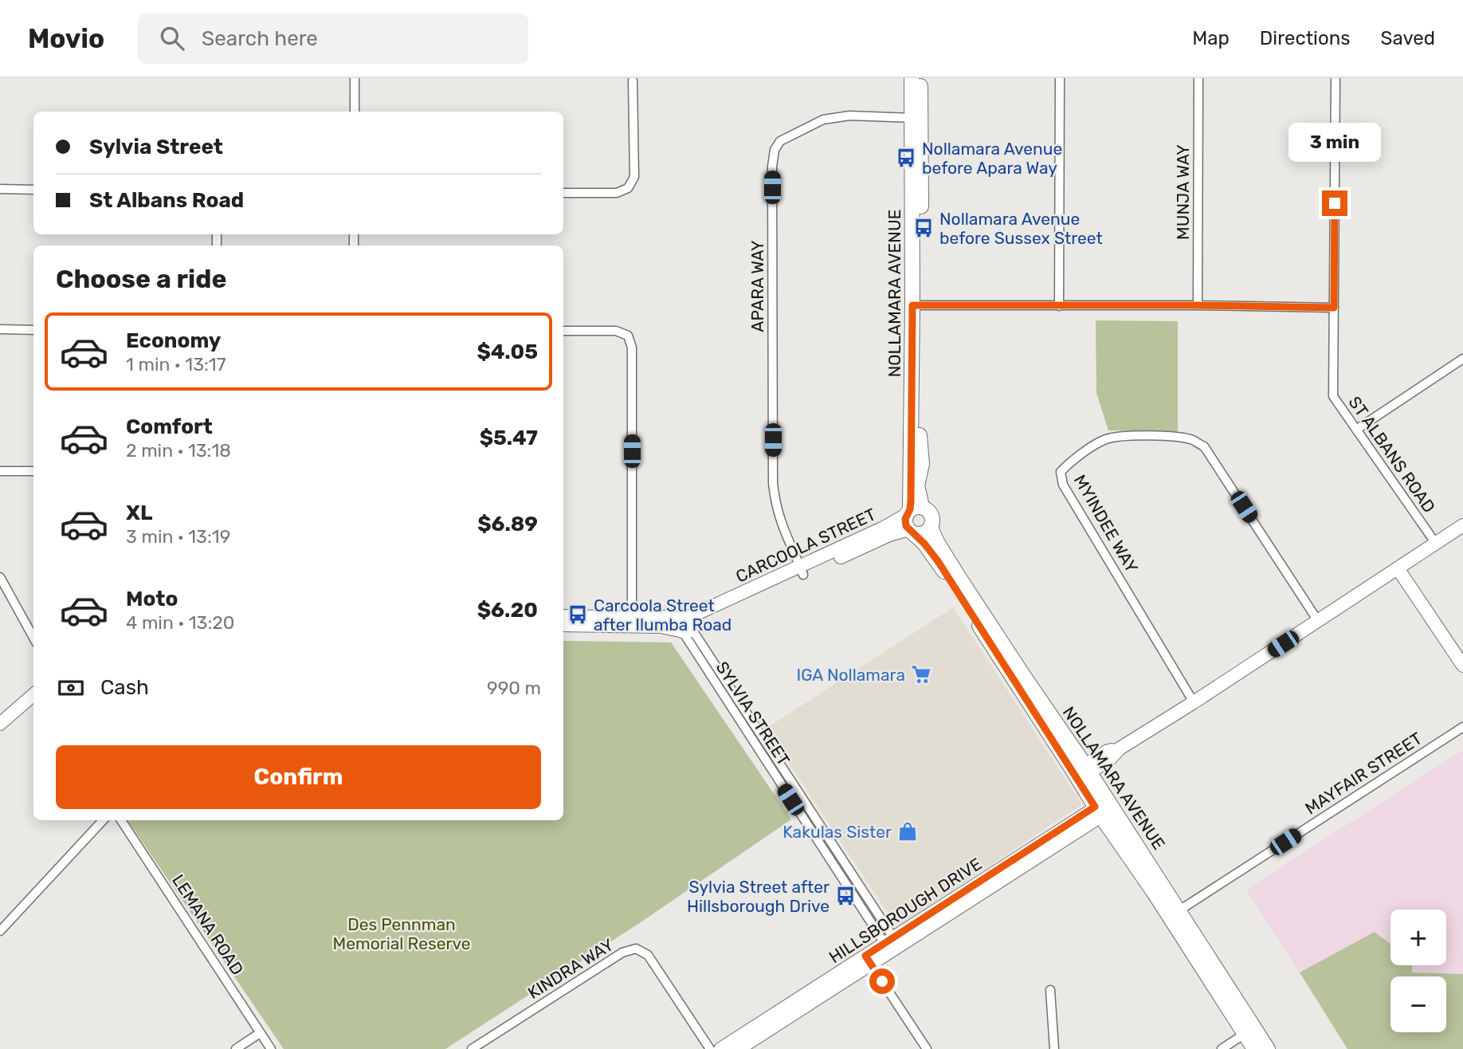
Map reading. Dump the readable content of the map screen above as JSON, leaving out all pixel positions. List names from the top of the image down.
{
  "streets": {
    "main road": ["NOLLAMARA AVENUE"],
    "street": [
      "MUNJA WAY",
      "APARA WAY",
      "ST ALBANS ROAD",
      "MYINDEE WAY",
      "CARCOOLA STREET",
      "SYLVIA STREET",
      "MAYFAIR STREET",
      "HILLSBOROUGH DRIVE",
      "LEMANA ROAD",
      "KINDRA WAY"
    ]
  },
  "crossings": [
    ["APARA WAY", "NOLLAMARA AVENUE"],
    ["APARA WAY", "CARCOOLA STREET"],
    ["NOLLAMARA AVENUE", "CARCOOLA STREET"],
    ["NOLLAMARA AVENUE", "MAYFAIR STREET"],
    ["NOLLAMARA AVENUE", "HILLSBOROUGH DRIVE"],
    ["CARCOOLA STREET", "SYLVIA STREET"],
    ["SYLVIA STREET", "HILLSBOROUGH DRIVE"]
  ],
  "parks": ["Des Pennman Memorial Reserve"],
  "places": {
    "bus stop": [
      "Nollamara Avenue before Apara Way",
      "Nollamara Avenue before Sussex Street",
      "Carcoola Street after Ilumba Road",
      "Sylvia Street after Hillsborough Drive"
    ],
    "supermarket": ["IGA Nollamara"],
    "shop": ["Kakulas Sister"]
  },
  "page": {
    "header": "Movio",
    "search": "Search here",
    "nav": ["Map", "Directions", "Saved"],
    "banner": ["Sylvia Street", "St Albans Road"],
    "bubble": "3 min",
    "heading": "Choose a ride",
    "list": [
      {
        "name": "Economy",
        "note": "1 min · 13:17",
        "value": "$4.05"
      },
      {
        "name": "Comfort",
        "note": "2 min · 13:18",
        "value": "$5.47"
      },
      {
        "name": "XL",
        "note": "3 min · 13:19",
        "value": "$6.89"
      },
      {
        "name": "Moto",
        "note": "4 min · 13:20",
        "value": "$6.20"
      }
    ],
    "pay": ["Cash", "990 m"],
    "buttons": "Confirm",
    "map_buttons": ["+", "−"]
  }
}
